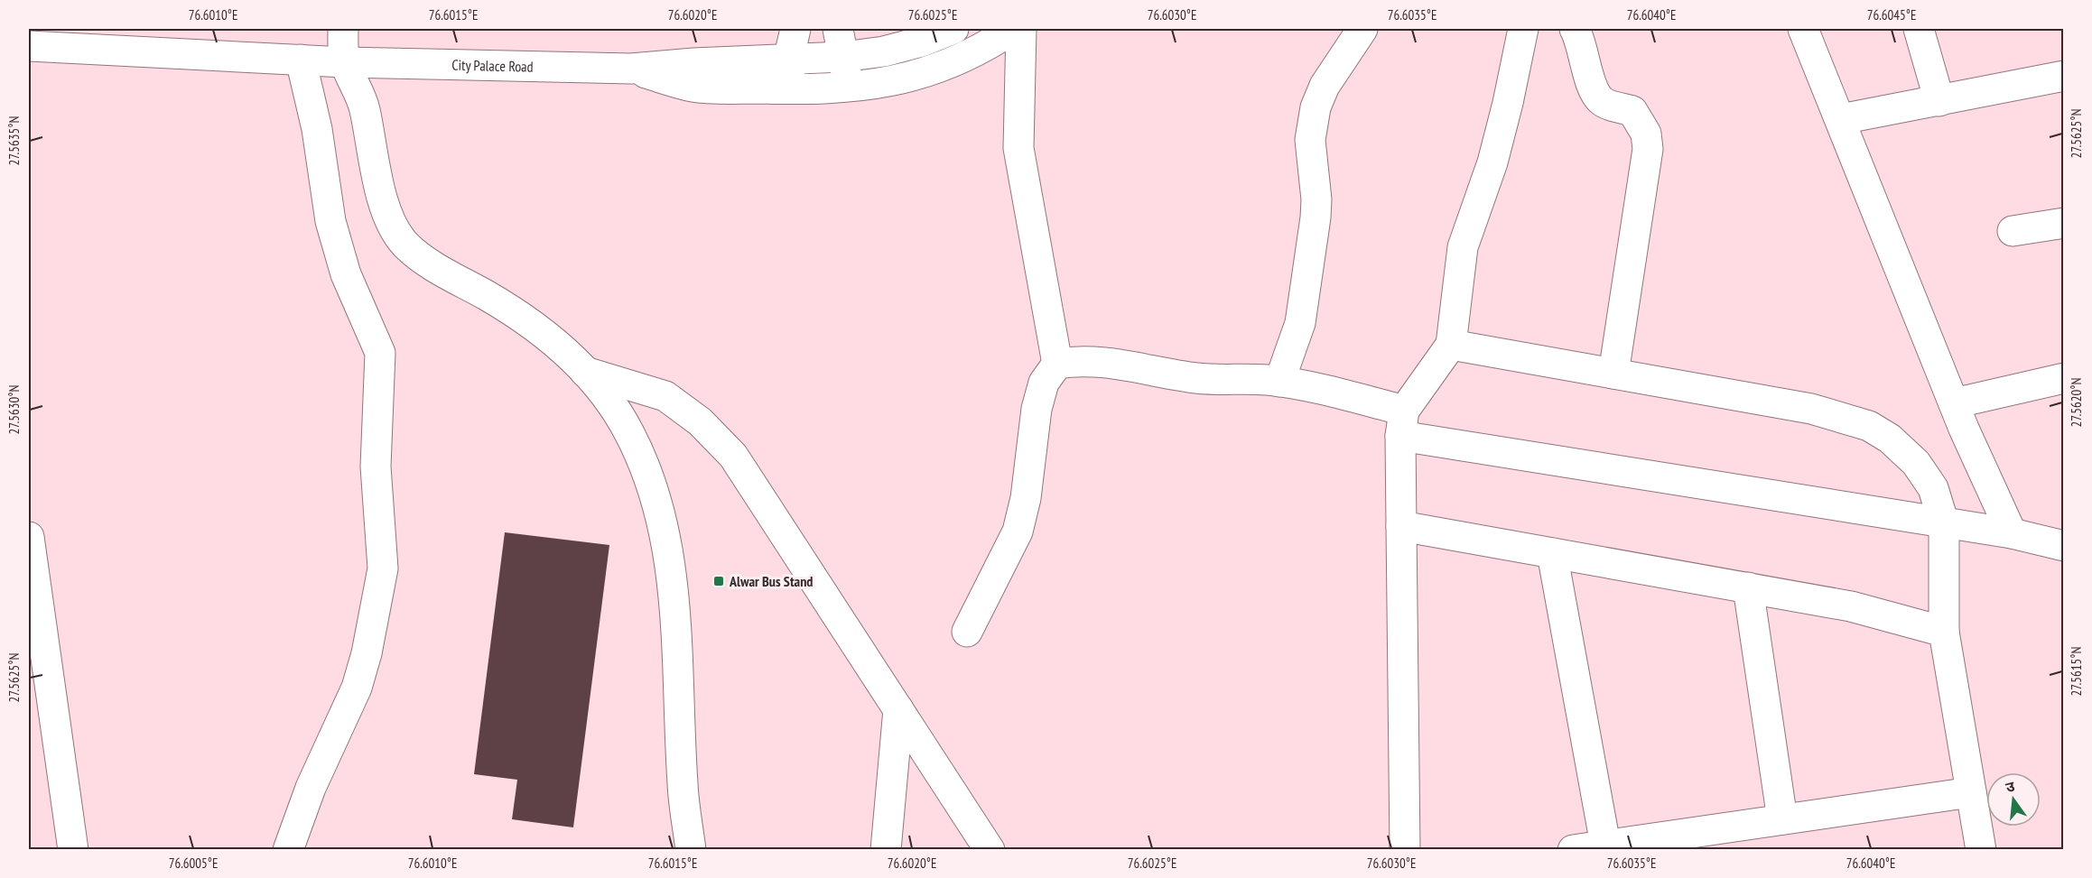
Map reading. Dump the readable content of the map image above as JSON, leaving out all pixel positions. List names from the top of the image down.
{
  "streets": {
    "street": ["City Palace Road"]
  },
  "places": {
    "transit": ["Alwar Bus Stand"]
  },
  "north": "top",
  "coordinates": [
    "76.6010°E",
    "76.6015°E",
    "76.6020°E",
    "76.6025°E",
    "76.6030°E",
    "76.6035°E",
    "76.6040°E",
    "76.6045°E",
    "27.5625°N",
    "27.5635°N",
    "27.5620°N",
    "27.5630°N",
    "27.5615°N",
    "76.6005°E"
  ]
}
